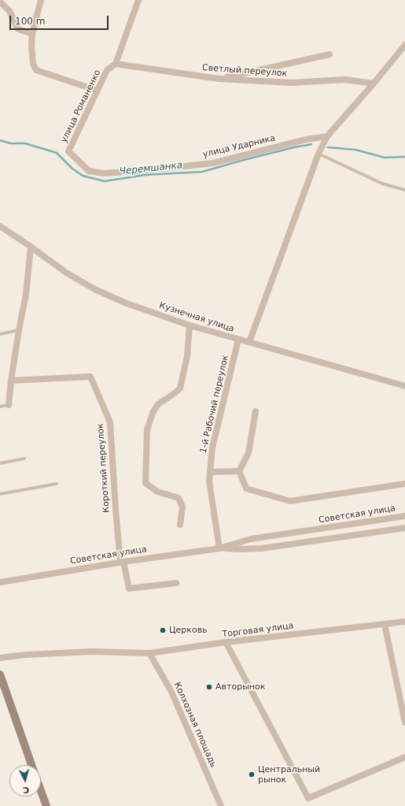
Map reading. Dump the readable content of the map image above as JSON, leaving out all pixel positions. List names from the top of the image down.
{
  "streets": {
    "street": [
      "Светлый переулок",
      "улица Романенко",
      "улица Ударника",
      "Кузнечная улица",
      "1-й Рабочий переулок",
      "Короткий переулок",
      "Советская улица",
      "Торговая улица",
      "Колхозная площадь"
    ]
  },
  "crossings": [
    ["Светлый переулок", "улица Романенко"],
    ["улица Романенко", "улица Ударника"],
    ["Кузнечная улица", "1-й Рабочий переулок"],
    ["1-й Рабочий переулок", "Советская улица"],
    ["Короткий переулок", "Советская улица"],
    ["Торговая улица", "Колхозная площадь"]
  ],
  "water": ["Черемшанка"],
  "places": ["Церковь", "Авторынок", "Центральный рынок"],
  "scale_bar": "100 m",
  "north": "bottom"
}
